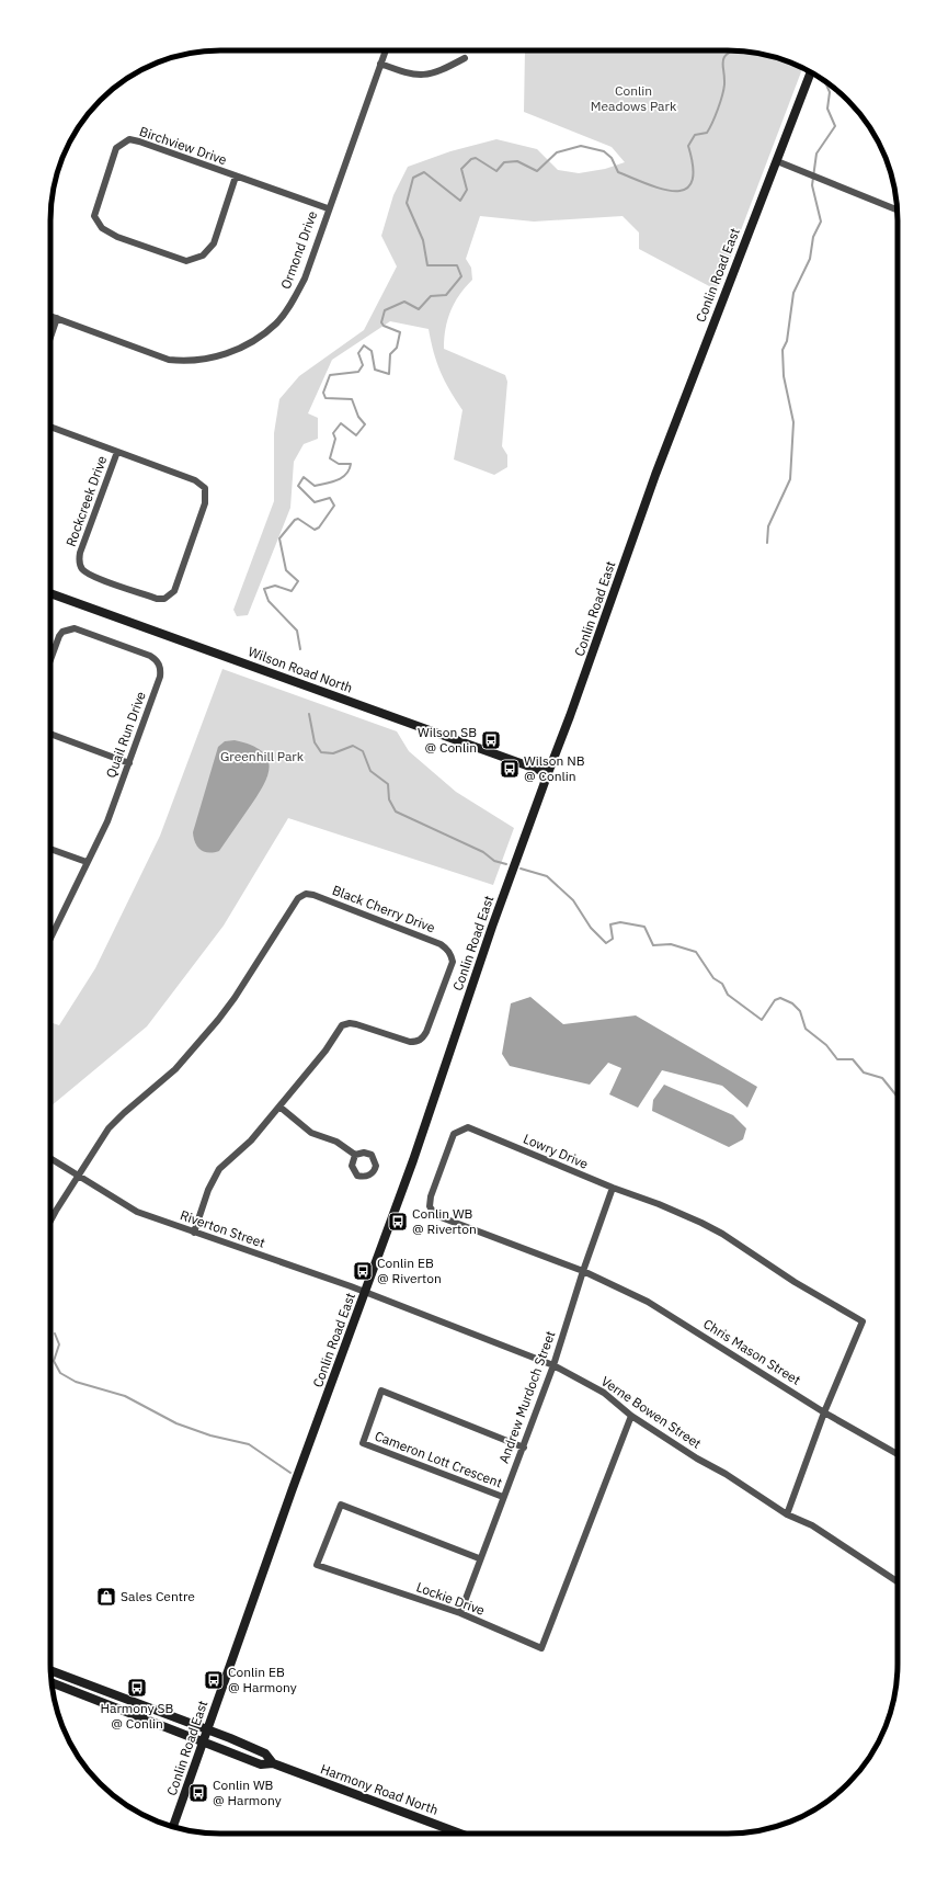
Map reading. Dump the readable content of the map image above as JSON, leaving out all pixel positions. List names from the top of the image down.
{
  "streets": {
    "street": [
      "Birchview Drive",
      "Ormond Drive",
      "Conlin Road East",
      "Rockcreek Drive",
      "Wilson Road North",
      "Quail Run Drive",
      "Black Cherry Drive",
      "Lowry Drive",
      "Riverton Street",
      "Chris Mason Street",
      "Andrew Murdoch Street",
      "Verne Bowen Street",
      "Cameron Lott Crescent",
      "Lockie Drive",
      "Harmony Road North"
    ]
  },
  "crossings": [
    ["Birchview Drive", "Ormond Drive"],
    ["Conlin Road East", "Wilson Road North"],
    ["Conlin Road East", "Riverton Street"],
    ["Conlin Road East", "Verne Bowen Street"],
    ["Conlin Road East", "Harmony Road North"],
    ["Black Cherry Drive", "Riverton Street"],
    ["Lowry Drive", "Chris Mason Street"],
    ["Lowry Drive", "Andrew Murdoch Street"],
    ["Riverton Street", "Verne Bowen Street"],
    ["Chris Mason Street", "Andrew Murdoch Street"],
    ["Andrew Murdoch Street", "Verne Bowen Street"],
    ["Andrew Murdoch Street", "Cameron Lott Crescent"],
    ["Andrew Murdoch Street", "Lockie Drive"],
    ["Verne Bowen Street", "Lockie Drive"]
  ],
  "parks": ["Conlin Meadows Park", "Greenhill Park"],
  "places": {
    "bus stop": [
      "Wilson SB @ Conlin",
      "Wilson NB @ Conlin",
      "Conlin WB @ Riverton",
      "Conlin EB @ Riverton",
      "Conlin EB @ Harmony",
      "Harmony SB @ Conlin",
      "Conlin WB @ Harmony"
    ],
    "shop": ["Sales Centre"]
  }
}
